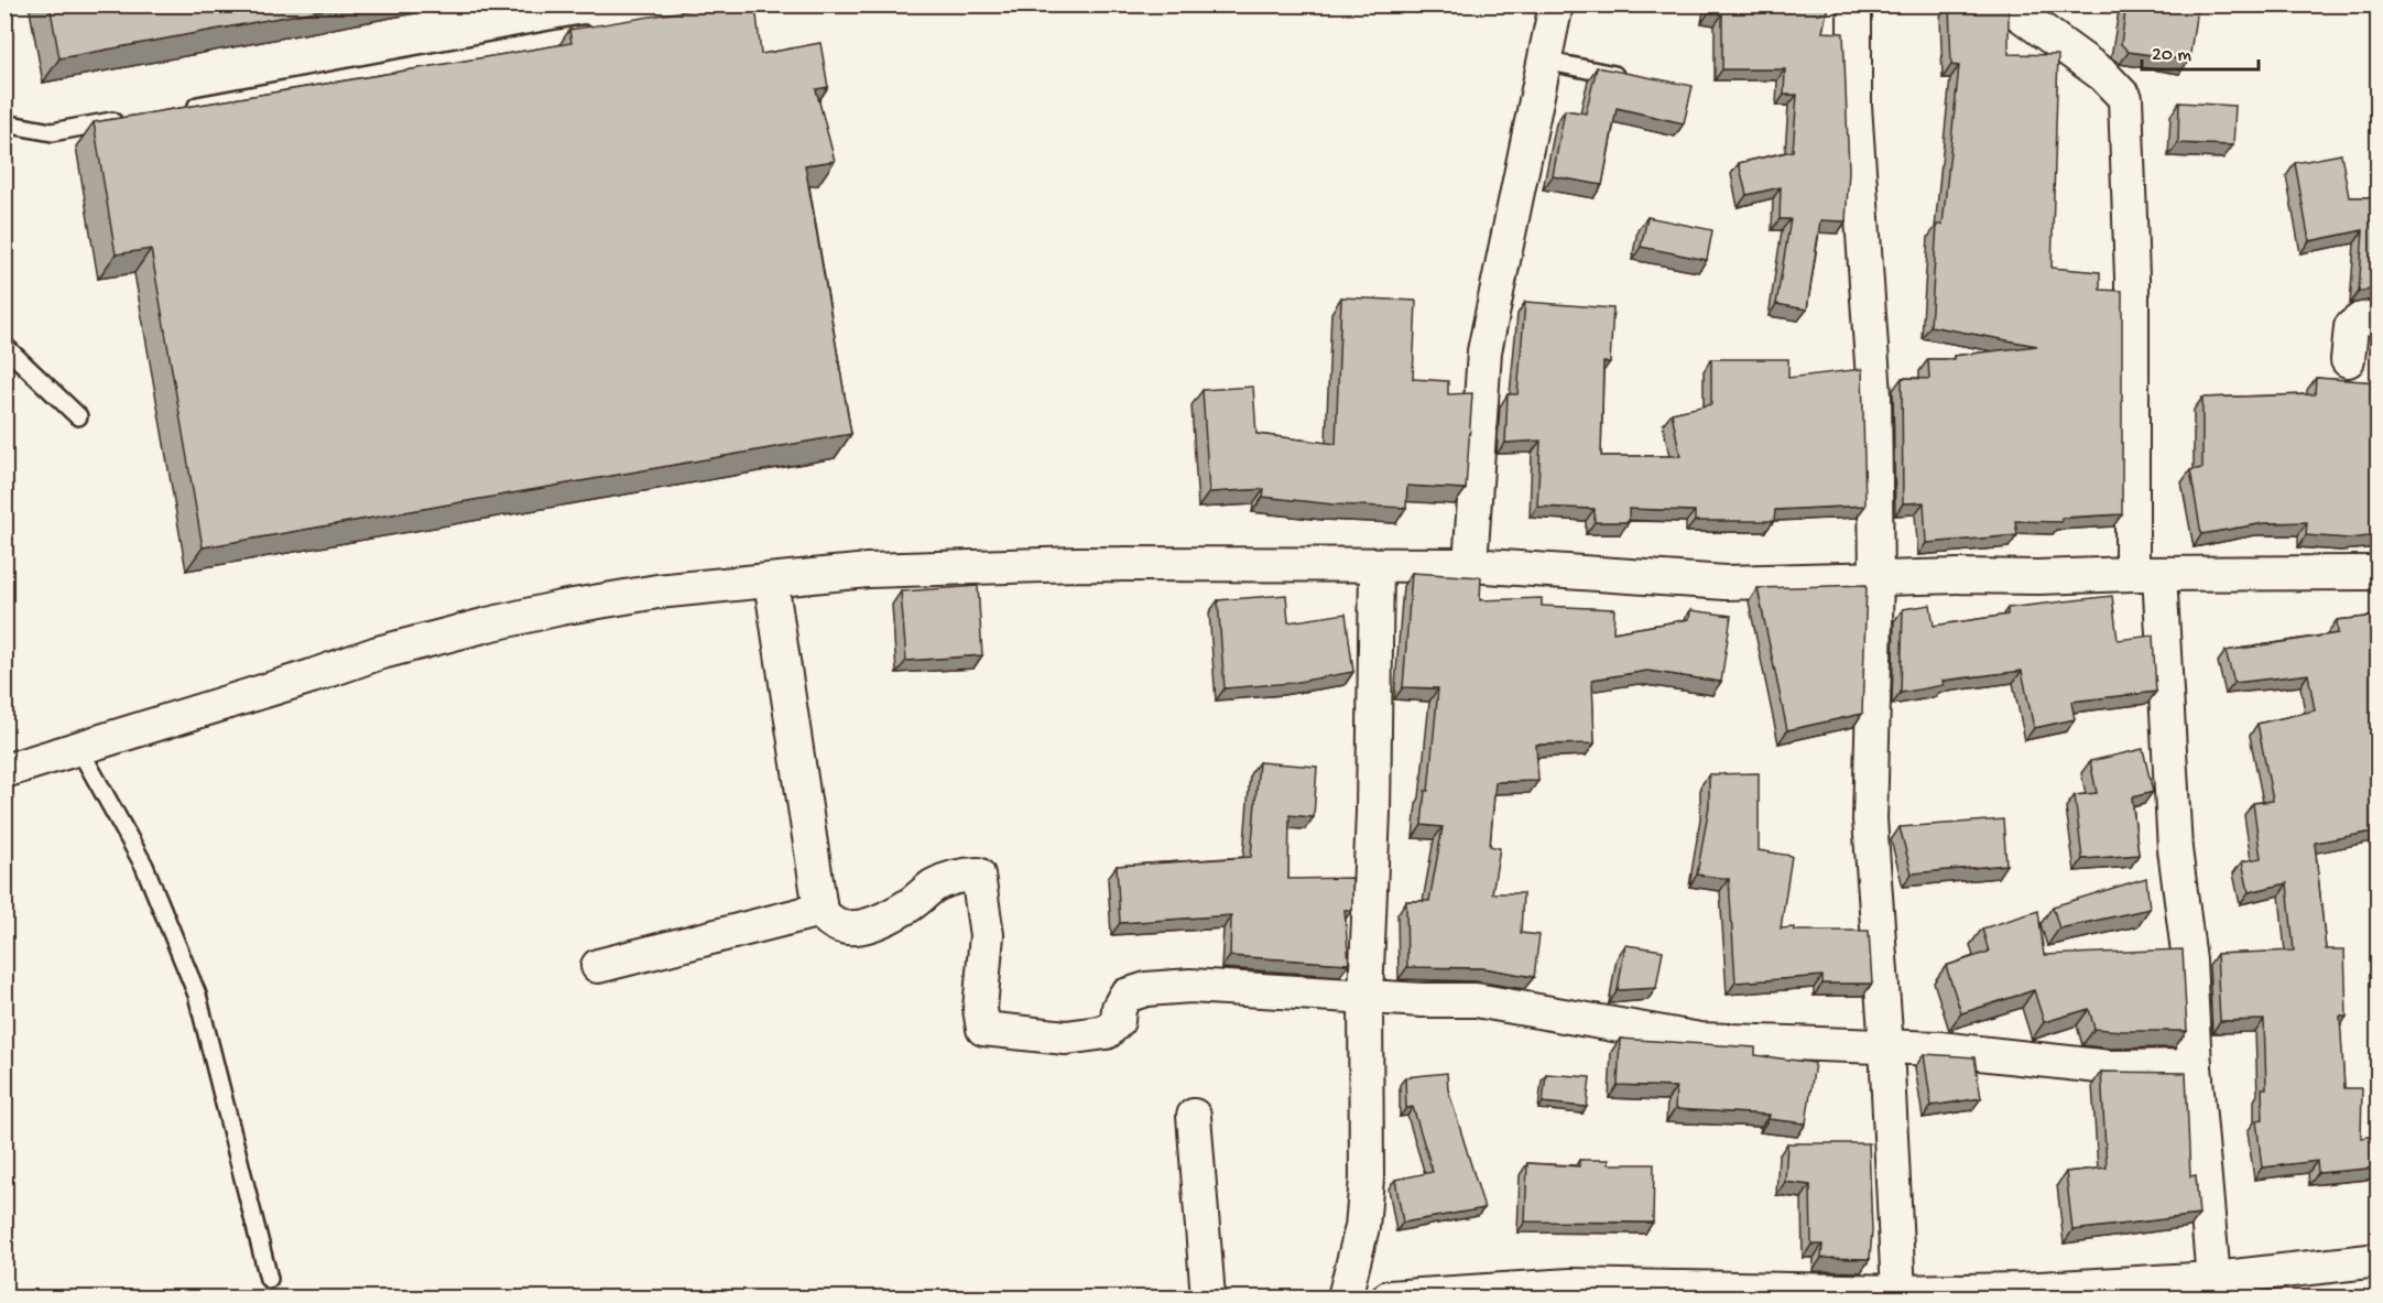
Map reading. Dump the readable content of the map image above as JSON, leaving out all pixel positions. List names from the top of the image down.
{
  "scale_bar": "20 m"
}
